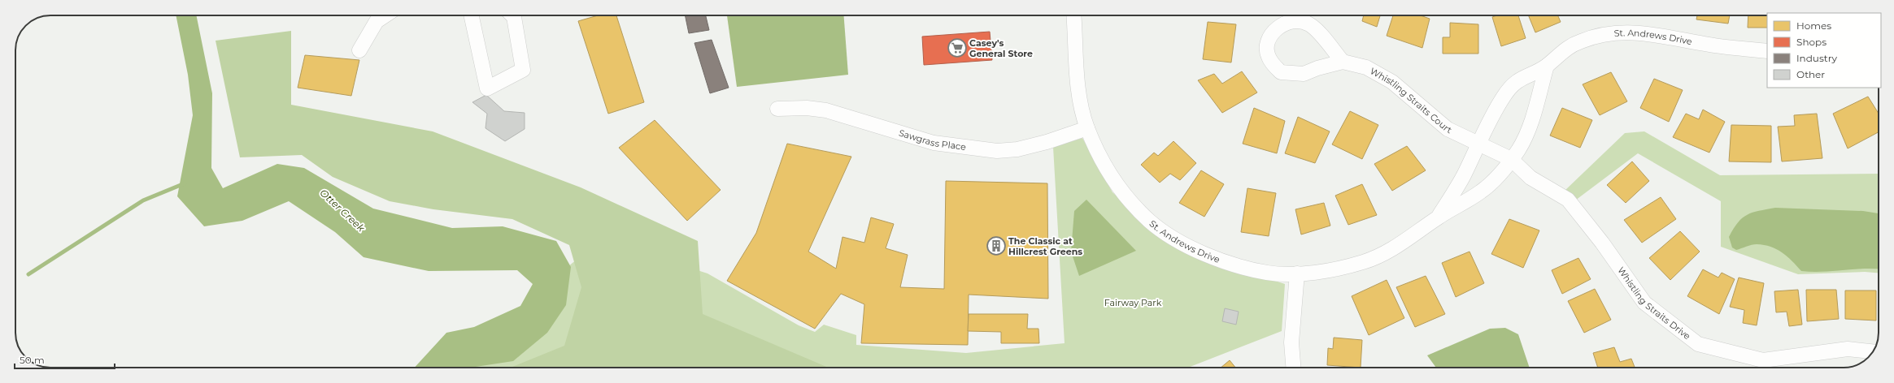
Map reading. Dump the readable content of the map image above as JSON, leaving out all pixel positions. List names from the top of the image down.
{
  "streets": {
    "street": [
      "St. Andrews Drive",
      "Whistling Straits Court",
      "Sawgrass Place",
      "Whistling Straits Drive"
    ]
  },
  "crossings": [
    ["St. Andrews Drive", "Whistling Straits Court"],
    ["St. Andrews Drive", "Sawgrass Place"],
    ["St. Andrews Drive", "Whistling Straits Drive"],
    ["Whistling Straits Court", "Whistling Straits Drive"]
  ],
  "water": ["Otter Creek"],
  "parks": ["Fairway Park"],
  "places": {
    "supermarket": ["Casey's General Store"],
    "building": ["The Classic at Hillcrest Greens"]
  },
  "legend": [
    "Homes",
    "Shops",
    "Industry",
    "Other"
  ],
  "scale_bar": "50 m"
}
